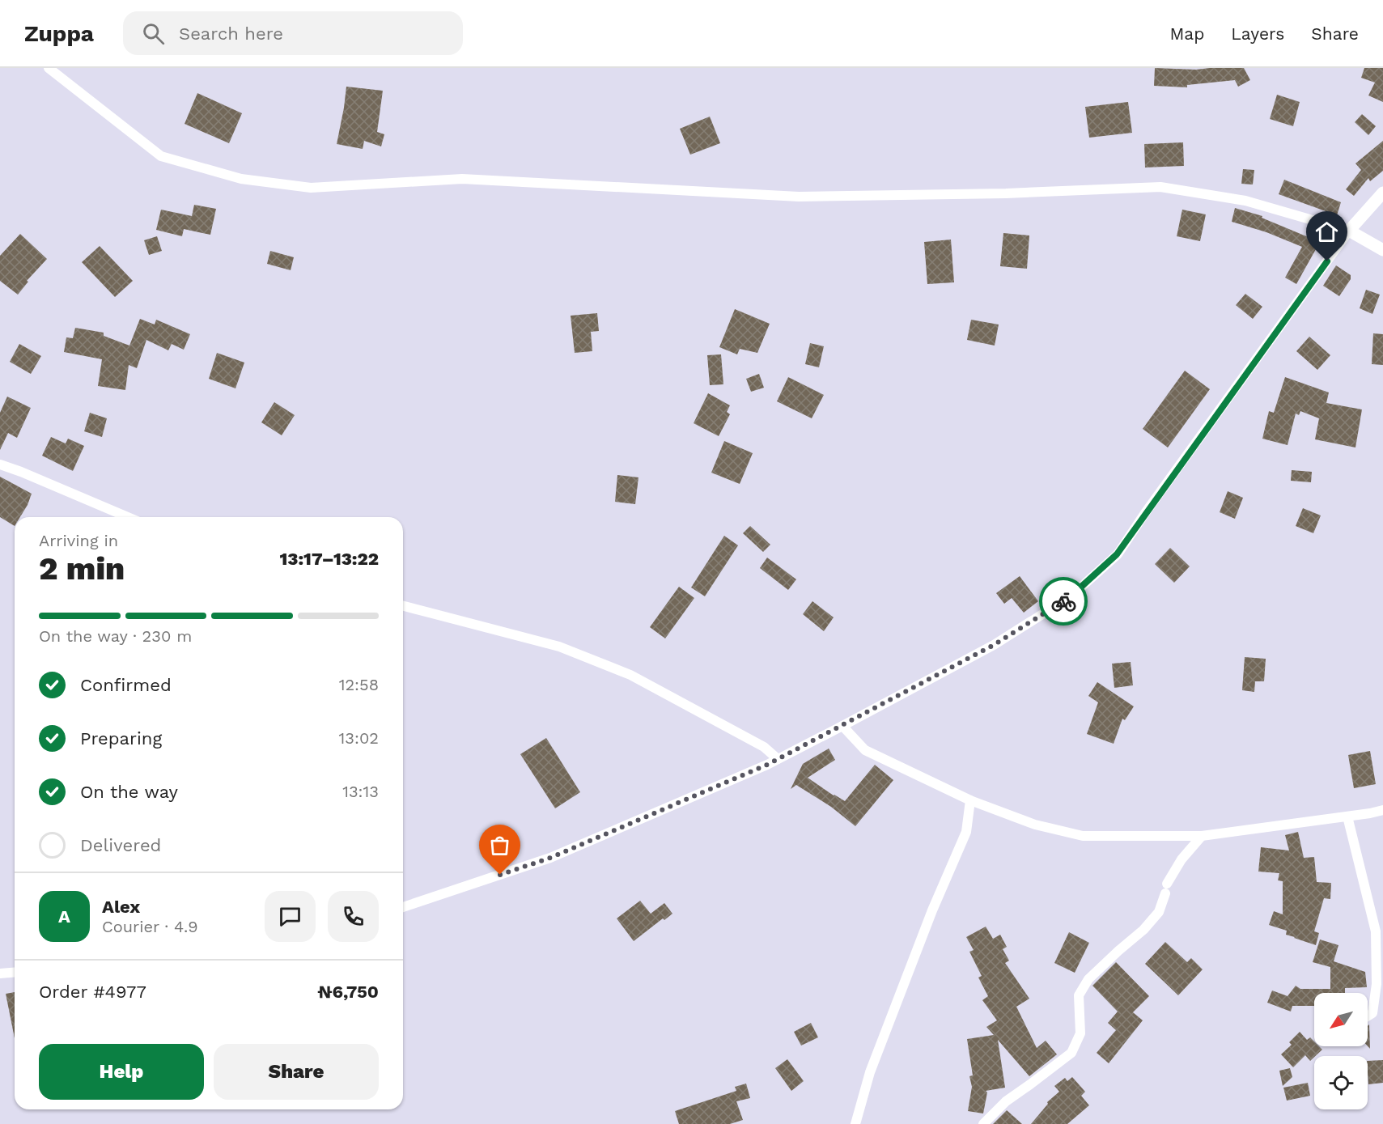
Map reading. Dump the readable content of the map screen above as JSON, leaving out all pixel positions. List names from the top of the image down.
{
  "north": "bottom left",
  "page": {
    "header": "Zuppa",
    "search": "Search here",
    "nav": ["Map", "Layers", "Share"],
    "heading": ["2 min", "Arriving in", "13:17–13:22"],
    "panel": [
      "Alex",
      "Courier · 4.9",
      "Order #4977",
      "₦6,750"
    ],
    "bar": "On the way · 230 m",
    "list": [
      ["Confirmed", "12:58"],
      ["Preparing", "13:02"],
      ["On the way", "13:13"],
      "Delivered"
    ],
    "round": "A",
    "buttons": ["Help", "Share"]
  }
}
